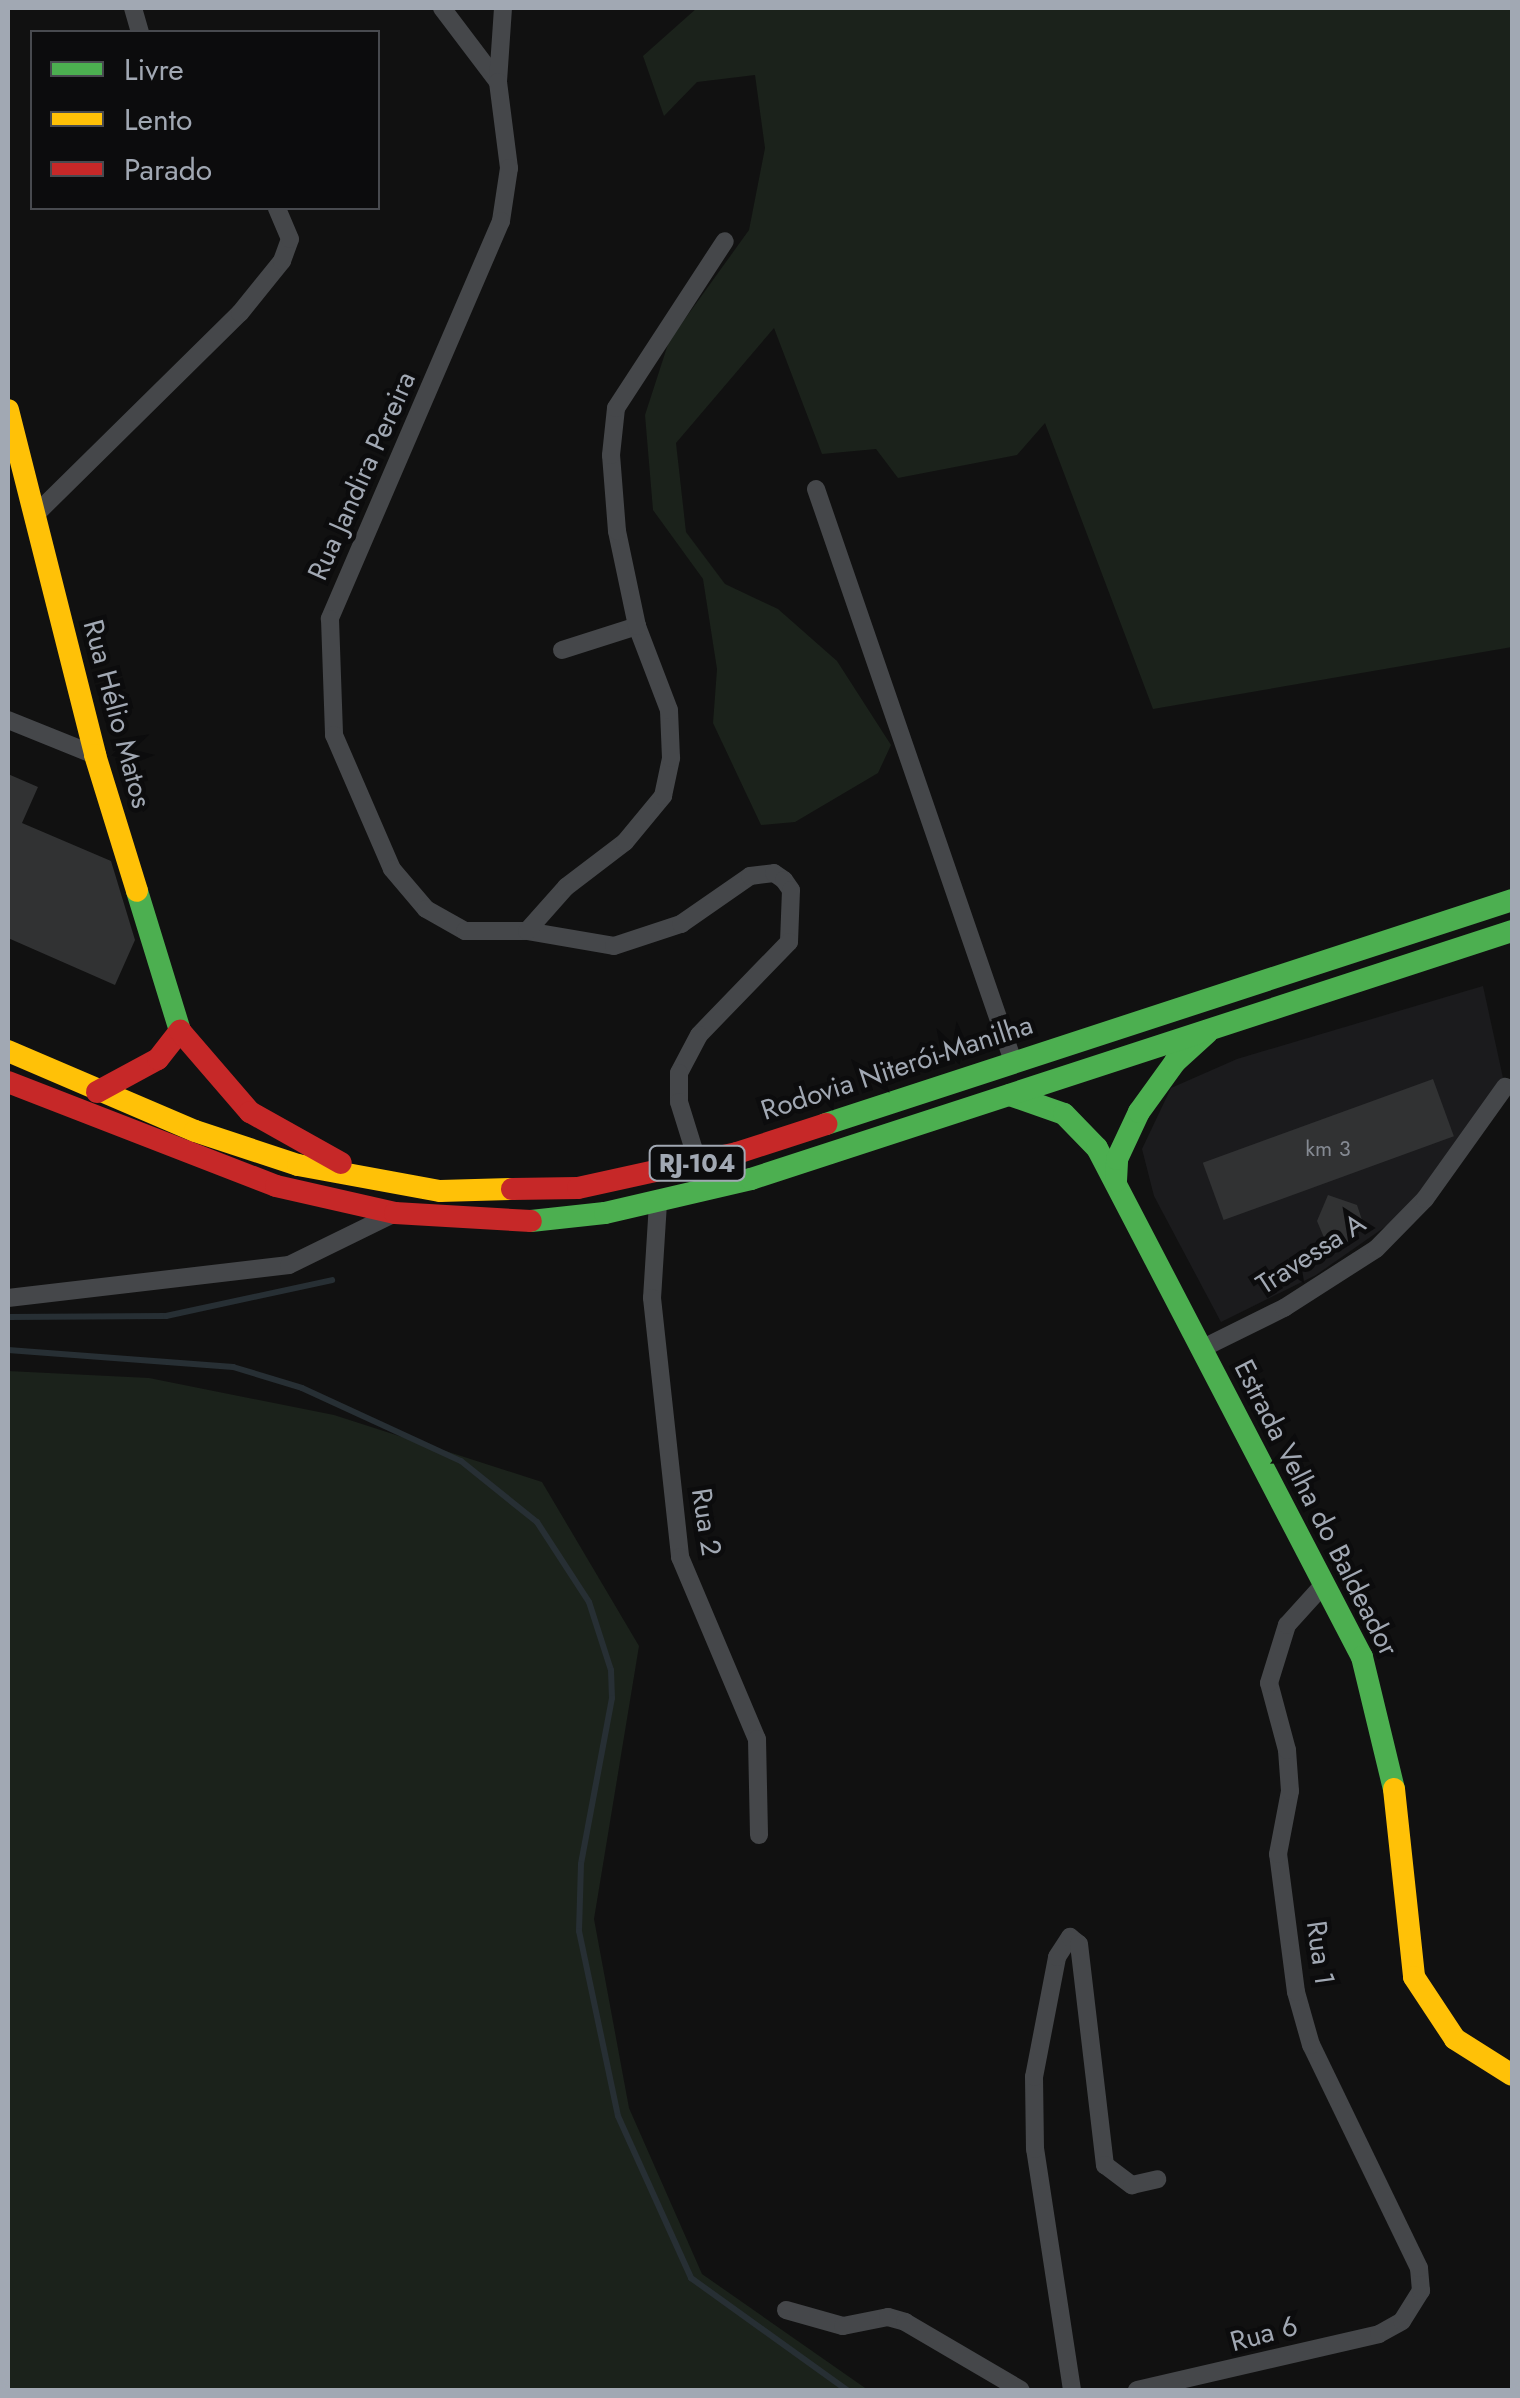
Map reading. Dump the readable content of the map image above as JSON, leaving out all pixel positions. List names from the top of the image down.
{
  "streets": {
    "main road": [
      "Rua Hélio Matos",
      "Rodovia Niterói-Manilha",
      "RJ-104",
      "Estrada Velha do Baldeador"
    ],
    "street": [
      "Rua Jandira Pereira",
      "Travessa A",
      "Rua 2",
      "Rua 1",
      "Rua 6"
    ]
  },
  "crossings": [
    ["Rua Jandira Pereira", "Rodovia Niterói-Manilha"],
    ["RJ-104", "Estrada Velha do Baldeador"],
    ["RJ-104", "Rua 2"],
    ["Travessa A", "Estrada Velha do Baldeador"],
    ["Estrada Velha do Baldeador", "Rua 1"],
    ["Rua 1", "Rua 6"]
  ],
  "house_numbers": ["km 3"],
  "legend": ["Livre", "Lento", "Parado"]
}
